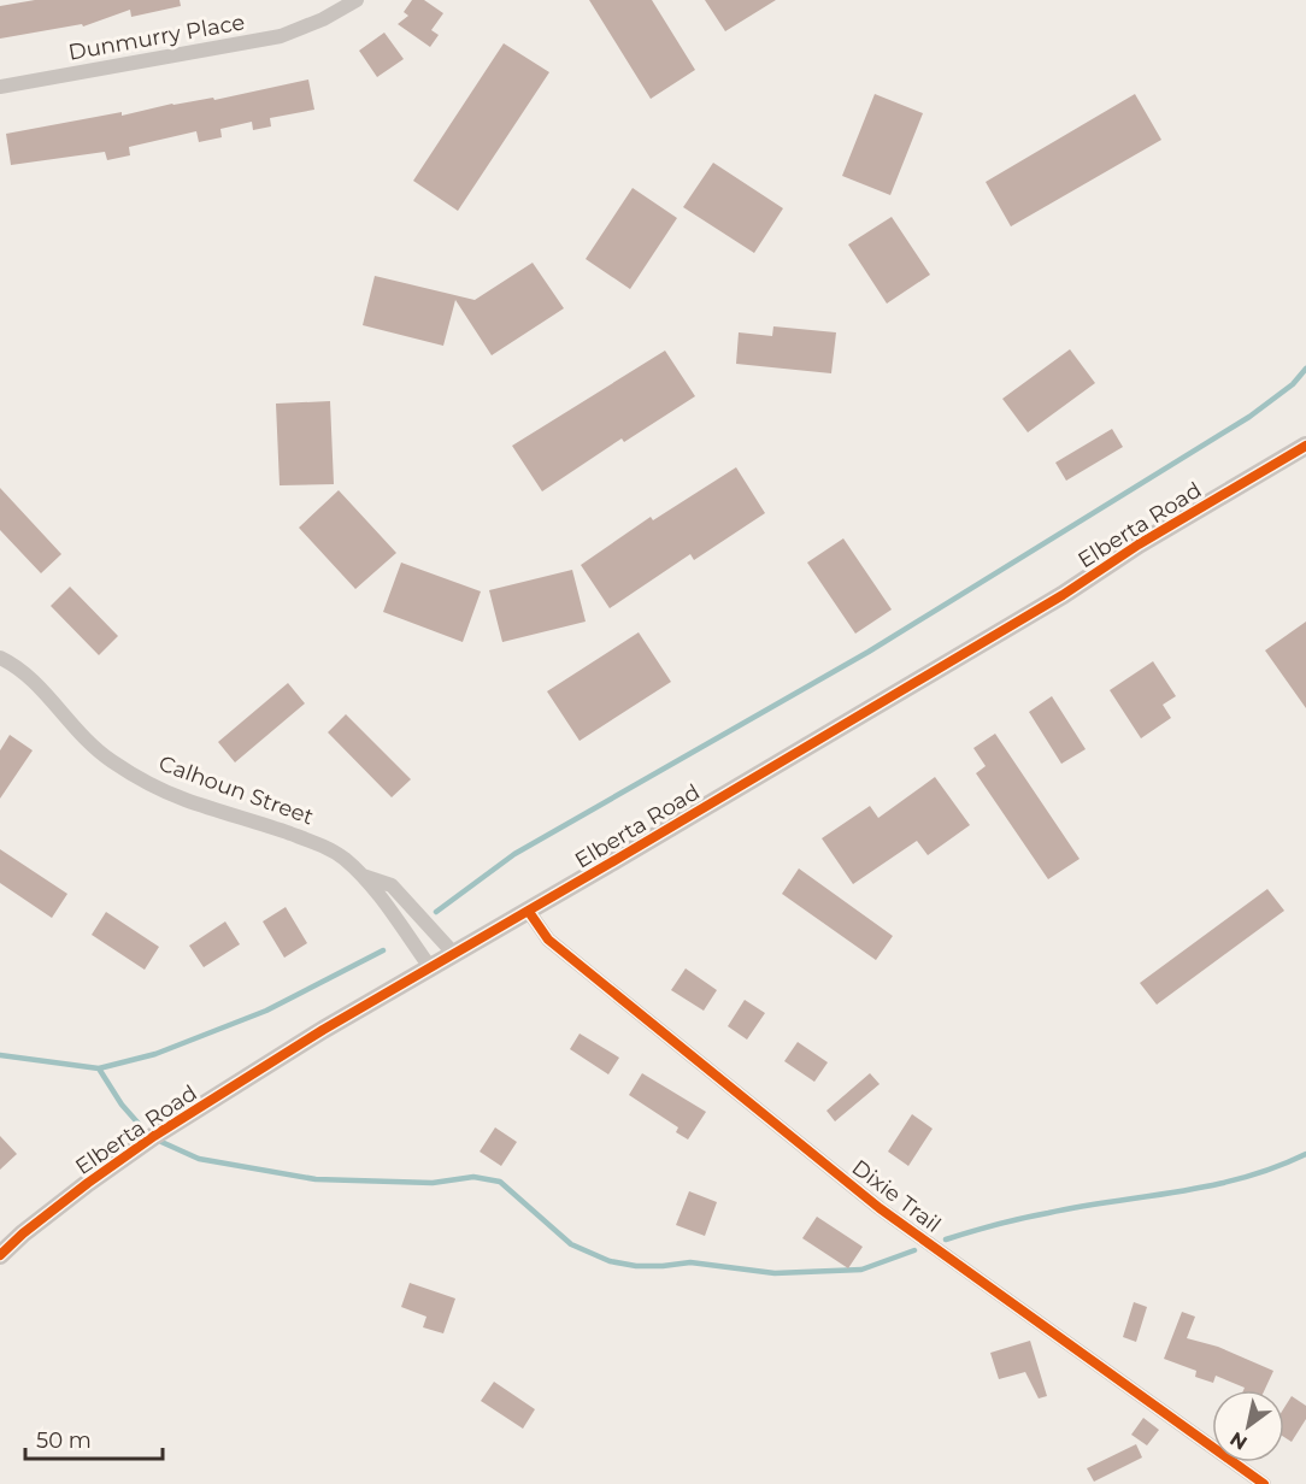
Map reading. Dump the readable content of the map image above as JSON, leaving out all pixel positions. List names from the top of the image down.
{
  "streets": {
    "street": [
      "Dunmurry Place",
      "Elberta Road",
      "Calhoun Street",
      "Dixie Trail"
    ]
  },
  "crossings": [
    ["Elberta Road", "Calhoun Street"],
    ["Elberta Road", "Dixie Trail"]
  ],
  "scale_bar": "50 m",
  "north": "bottom left"
}
